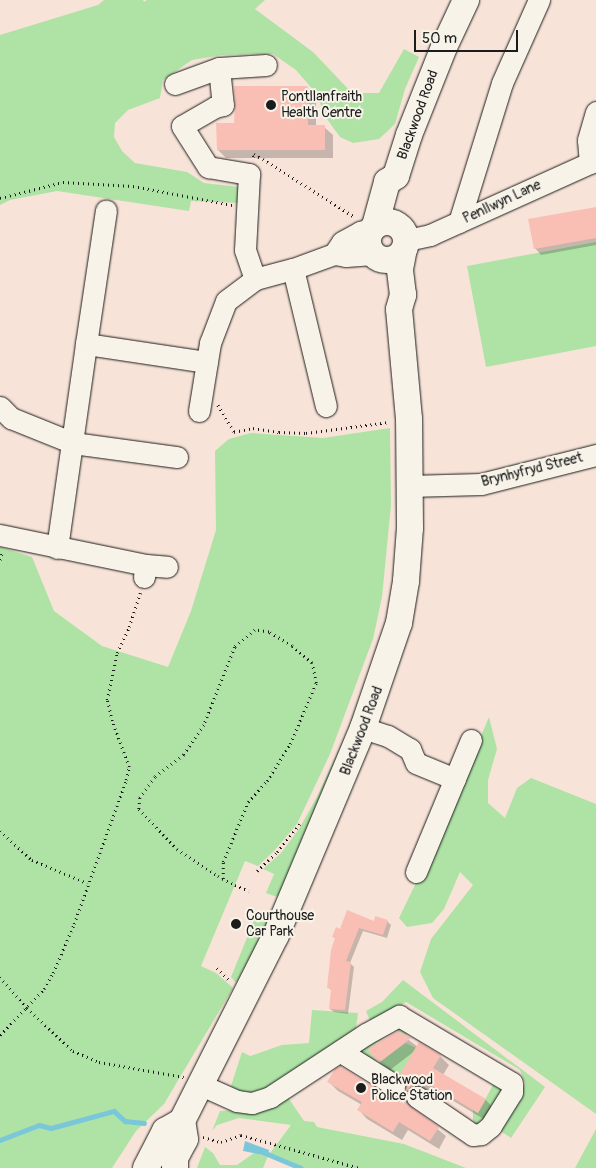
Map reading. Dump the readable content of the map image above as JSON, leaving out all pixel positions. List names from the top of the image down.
{
  "streets": {
    "main road": ["Blackwood Road"],
    "street": ["Penllwyn Lane", "Brynhyfryd Street"]
  },
  "crossings": [
    ["Blackwood Road", "Penllwyn Lane"],
    ["Blackwood Road", "Brynhyfryd Street"]
  ],
  "places": ["Pontllanfraith Health Centre", "Courthouse Car Park", "Blackwood Police Station"],
  "scale_bar": "50 m"
}
